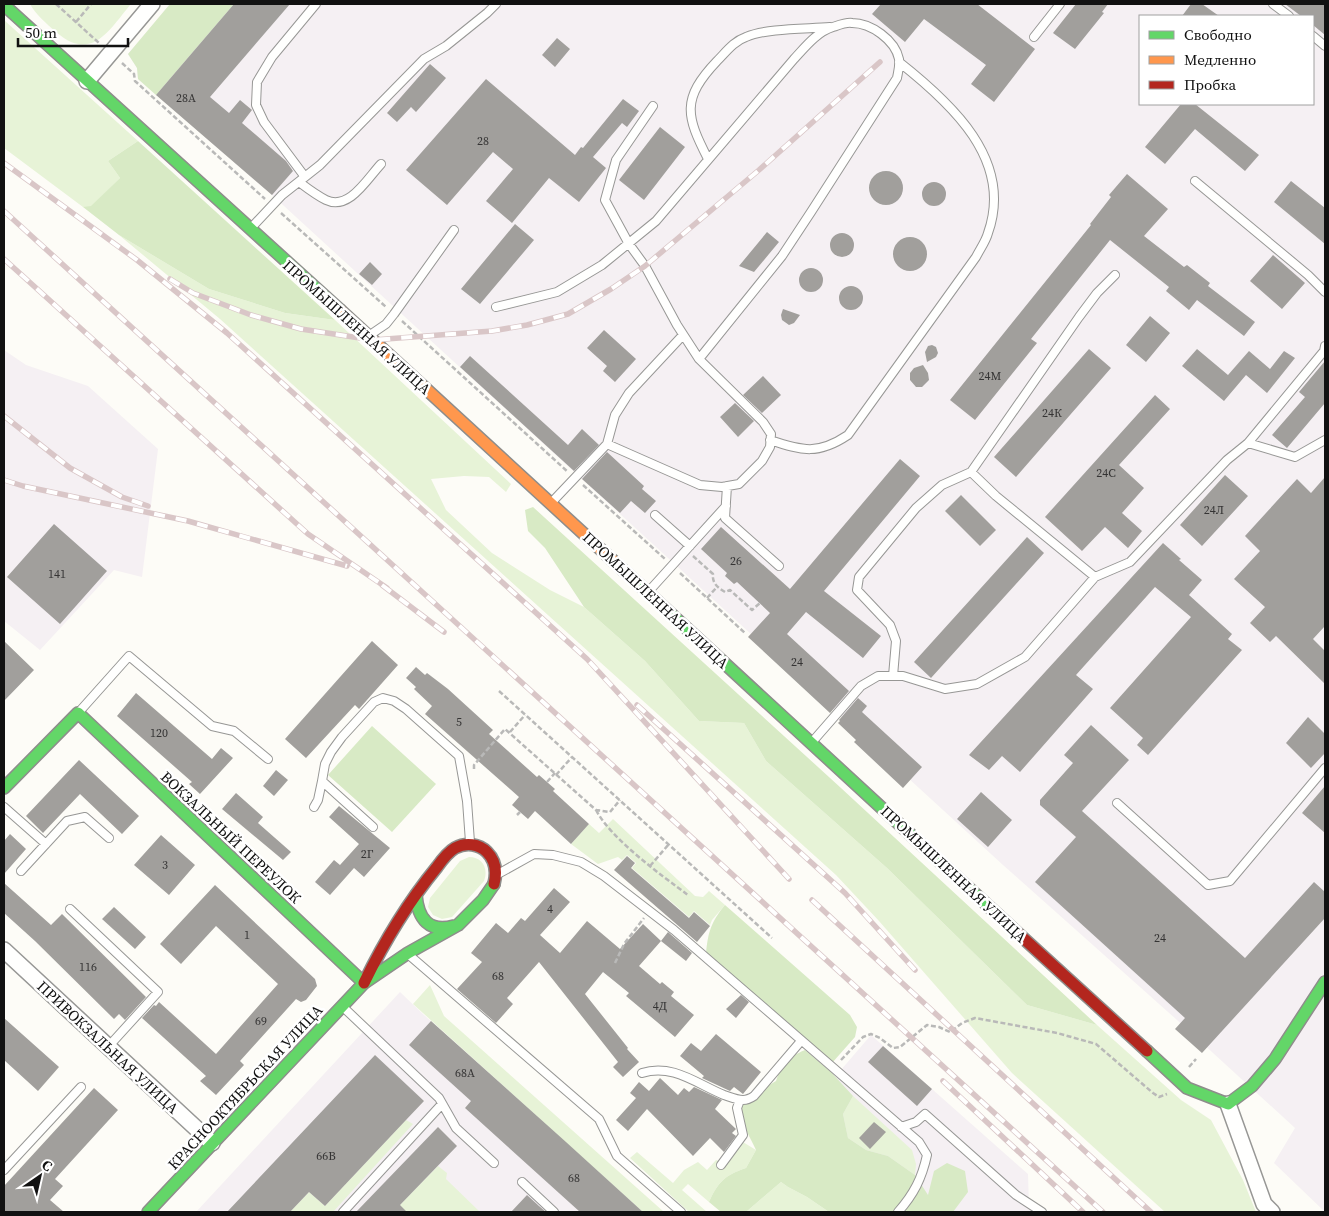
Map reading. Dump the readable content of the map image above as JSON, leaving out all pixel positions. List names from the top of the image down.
{
  "streets": {
    "main road": ["ПРОМЫШЛЕННАЯ УЛИЦА", "ВОКЗАЛЬНЫЙ ПЕРЕУЛОК", "КРАСНООКТЯБРЬСКАЯ УЛИЦА"],
    "street": ["ПРИВОКЗАЛЬНАЯ УЛИЦА"]
  },
  "crossings": [
    ["ВОКЗАЛЬНЫЙ ПЕРЕУЛОК", "КРАСНООКТЯБРЬСКАЯ УЛИЦА"],
    ["ПРИВОКЗАЛЬНАЯ УЛИЦА", "КРАСНООКТЯБРЬСКАЯ УЛИЦА"]
  ],
  "house_numbers": [
    "28А",
    "28",
    "24М",
    "24К",
    "24С",
    "24Л",
    "26",
    "141",
    "24",
    "5",
    "120",
    "2Г",
    "3",
    "4",
    "1",
    "24",
    "116",
    "68",
    "4Д",
    "69",
    "68А",
    "66В",
    "68"
  ],
  "legend": ["Свободно", "Медленно", "Пробка"],
  "scale_bar": "50 m",
  "north": "top right"
}
